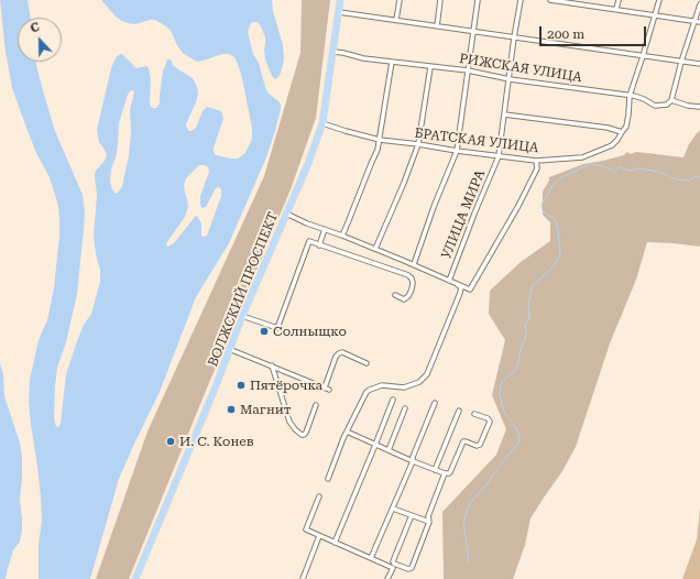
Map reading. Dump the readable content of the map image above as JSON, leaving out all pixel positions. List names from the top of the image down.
{
  "streets": {
    "main road": ["ВОЛЖСКИЙ ПРОСПЕКТ"],
    "street": ["РИЖСКАЯ УЛИЦА", "БРАТСКАЯ УЛИЦА", "УЛИЦА МИРА"]
  },
  "crossings": [
    ["РИЖСКАЯ УЛИЦА", "УЛИЦА МИРА"],
    ["РИЖСКАЯ УЛИЦА", "ВОЛЖСКИЙ ПРОСПЕКТ"],
    ["БРАТСКАЯ УЛИЦА", "УЛИЦА МИРА"],
    ["БРАТСКАЯ УЛИЦА", "ВОЛЖСКИЙ ПРОСПЕКТ"]
  ],
  "places": [
    "Солныщко",
    "Пятёрочка",
    "Магнит",
    "И. С. Конев"
  ],
  "scale_bar": "200 m",
  "north": "top"
}
